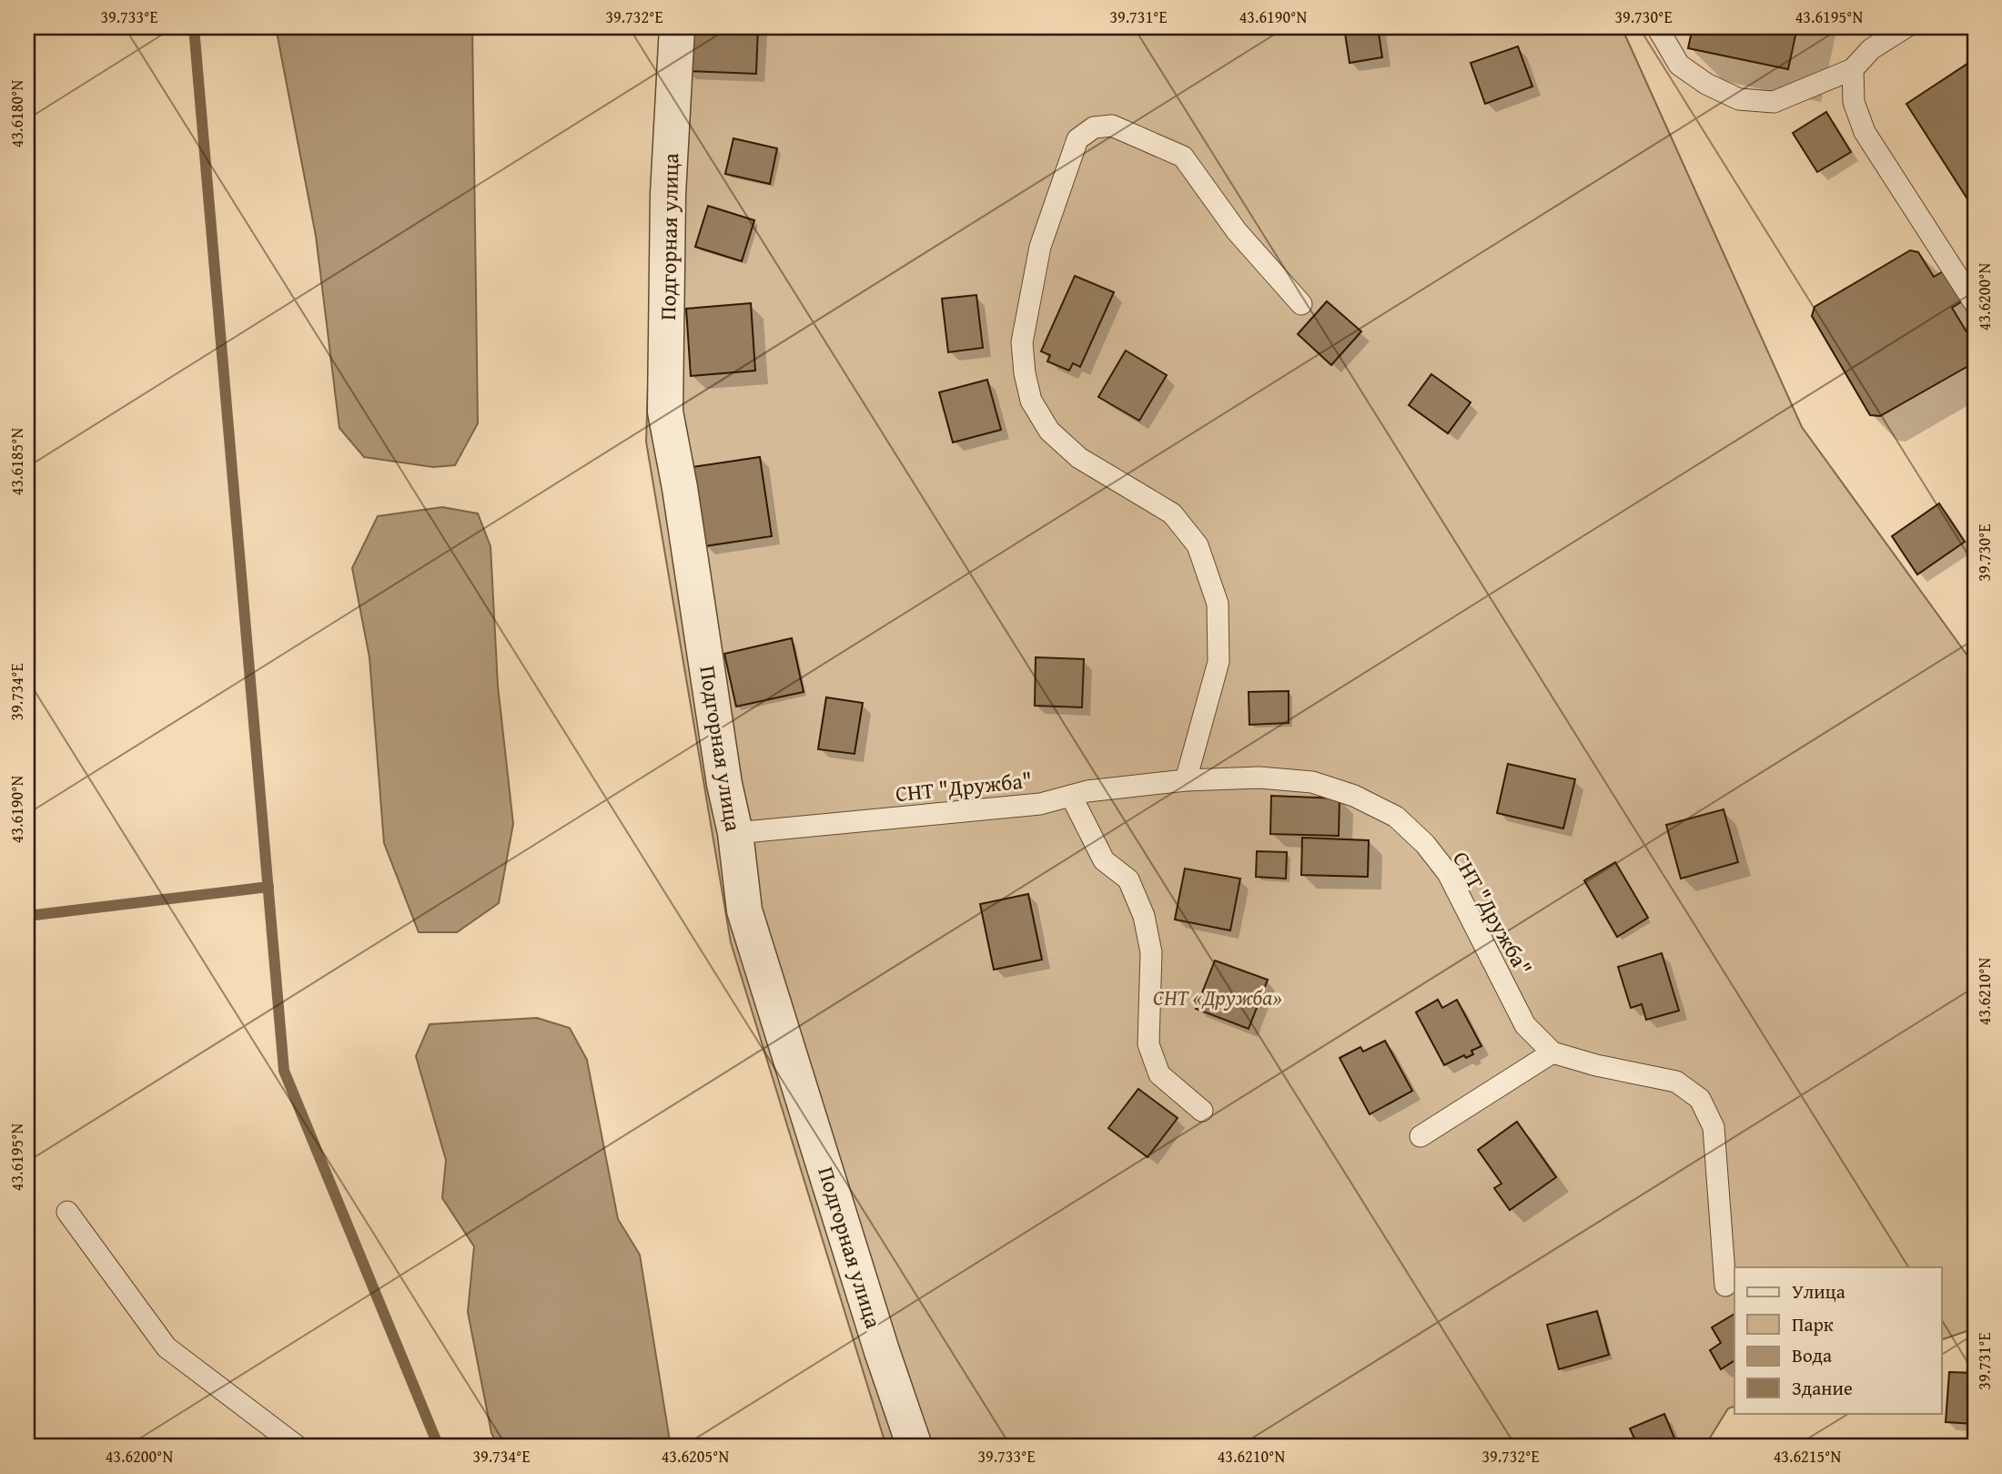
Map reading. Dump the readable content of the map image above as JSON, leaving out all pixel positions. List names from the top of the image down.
{
  "streets": {
    "street": ["Подгорная улица"],
    "lane": ["СНТ \"Дружба\""]
  },
  "crossings": [
    ["Подгорная улица", "СНТ \"Дружба\""]
  ],
  "parks": ["СНТ «Дружба»"],
  "legend": [
    "Улица",
    "Парк",
    "Вода",
    "Здание"
  ],
  "coordinates": [
    "39.733°E",
    "39.732°E",
    "39.731°E",
    "43.6190°N",
    "39.730°E",
    "43.6195°N",
    "43.6180°N",
    "43.6200°N",
    "43.6185°N",
    "39.734°E",
    "43.6210°N",
    "43.6205°N",
    "43.6215°N"
  ]
}
